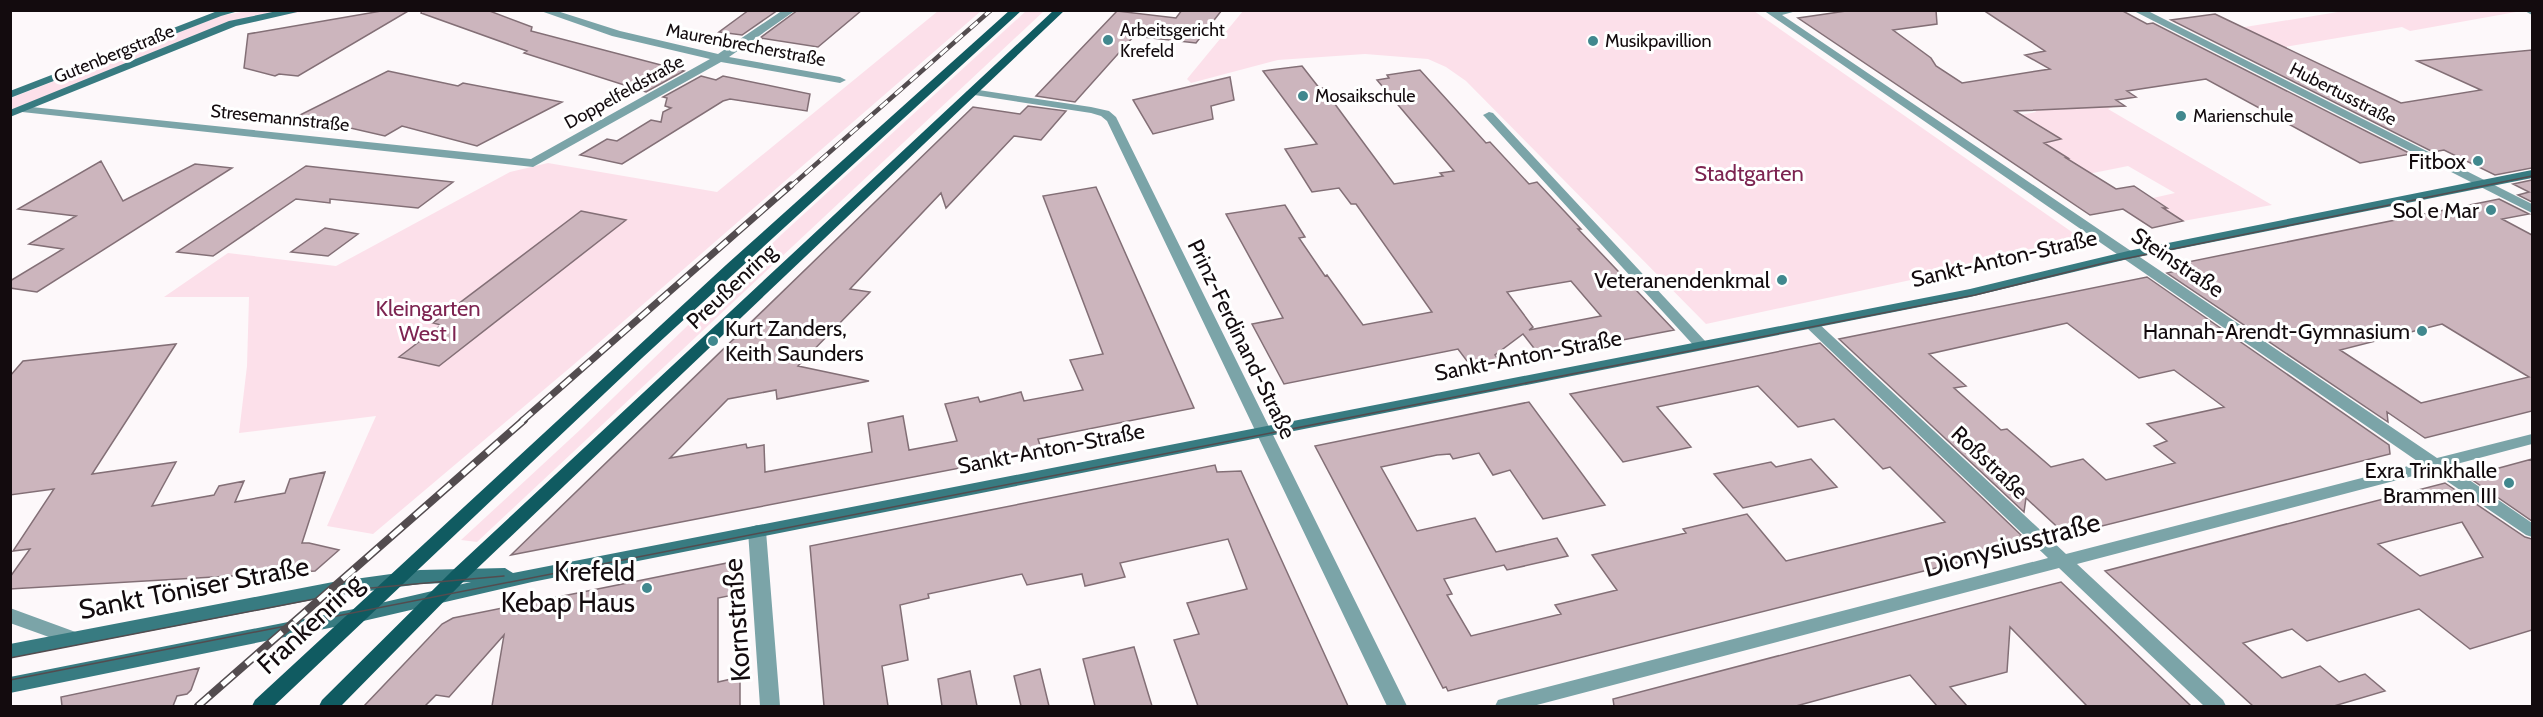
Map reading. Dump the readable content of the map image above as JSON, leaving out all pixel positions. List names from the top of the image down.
{
  "streets": {
    "main road": ["Preußenring", "Frankenring"],
    "street": [
      "Maurenbrecherstraße",
      "Gutenbergstraße",
      "Doppelfeldstraße",
      "Hubertusstraße",
      "Stresemannstraße",
      "Sankt-Anton-Straße",
      "Steinstraße",
      "Prinz-Ferdinand-Straße",
      "Roßstraße",
      "Dionysiusstraße",
      "Sankt Töniser Straße",
      "Kornstraße"
    ]
  },
  "crossings": [
    ["Maurenbrecherstraße", "Doppelfeldstraße"],
    ["Gutenbergstraße", "Stresemannstraße"],
    ["Doppelfeldstraße", "Stresemannstraße"],
    ["Hubertusstraße", "Sankt-Anton-Straße"],
    ["Sankt-Anton-Straße", "Steinstraße"],
    ["Sankt-Anton-Straße", "Preußenring"],
    ["Sankt-Anton-Straße", "Prinz-Ferdinand-Straße"],
    ["Sankt-Anton-Straße", "Roßstraße"],
    ["Sankt-Anton-Straße", "Sankt Töniser Straße"],
    ["Sankt-Anton-Straße", "Kornstraße"],
    ["Steinstraße", "Dionysiusstraße"],
    ["Preußenring", "Prinz-Ferdinand-Straße"],
    ["Preußenring", "Sankt Töniser Straße"],
    ["Preußenring", "Frankenring"],
    ["Roßstraße", "Dionysiusstraße"],
    ["Sankt Töniser Straße", "Frankenring"]
  ],
  "parks": ["Stadtgarten", "Kleingarten West I"],
  "places": [
    "Arbeitsgericht Krefeld",
    "Musikpavillion",
    "Mosaikschule",
    "Marienschule",
    "Fitbox",
    "Sol e Mar",
    "Veteranendenkmal",
    "Hannah-Arendt-Gymnasium",
    "Kurt Zanders, Keith Saunders",
    "Exra Trinkhalle Brammen III",
    "Krefeld Kebap Haus"
  ]
}
